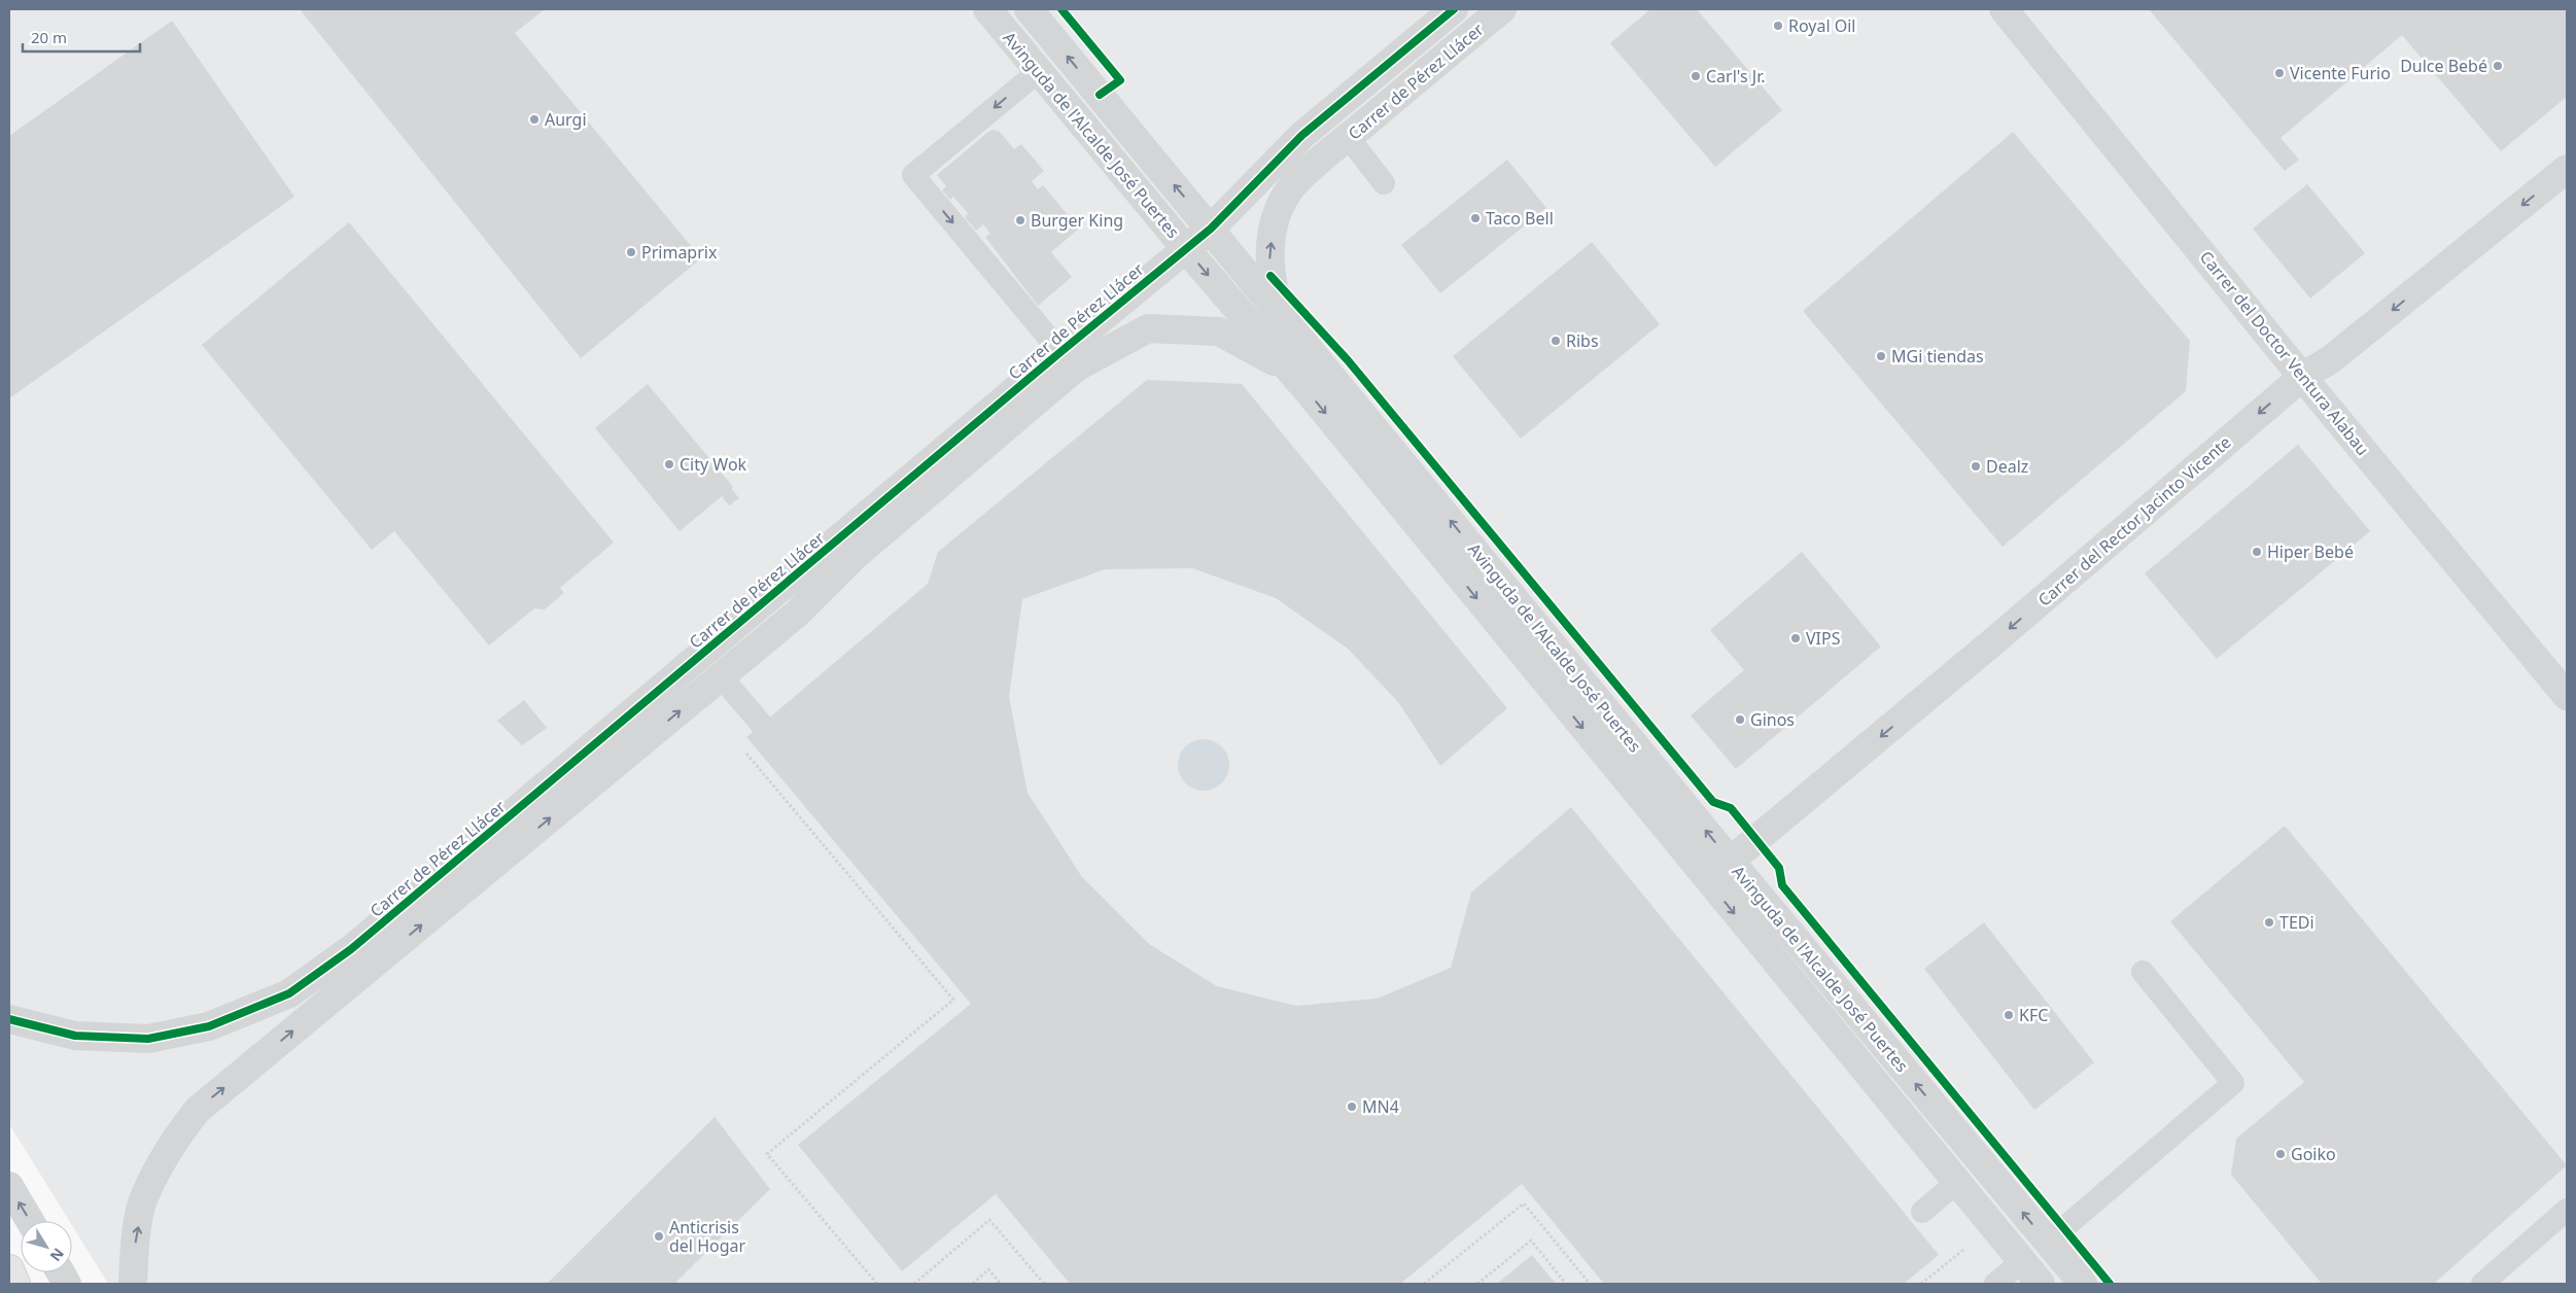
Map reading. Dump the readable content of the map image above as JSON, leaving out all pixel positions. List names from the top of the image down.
{
  "streets": {
    "street": [
      "Carrer de Pérez Llácer",
      "Avinguda de l'Alcalde José Puertes",
      "Carrer del Doctor Ventura Alabau",
      "Carrer del Rector Jacinto Vicente"
    ]
  },
  "crossings": [
    ["Carrer de Pérez Llácer", "Avinguda de l'Alcalde José Puertes"],
    ["Avinguda de l'Alcalde José Puertes", "Carrer del Rector Jacinto Vicente"],
    ["Carrer del Doctor Ventura Alabau", "Carrer del Rector Jacinto Vicente"]
  ],
  "one_way": ["Carrer del Rector Jacinto Vicente"],
  "places": [
    "Royal Oil",
    "Dulce Bebé",
    "Vicente Furio",
    "Carl's Jr.",
    "Aurgi",
    "Taco Bell",
    "Burger King",
    "Primaprix",
    "Ribs",
    "MGi tiendas",
    "City Wok",
    "Dealz",
    "Hiper Bebé",
    "VIPS",
    "Ginos",
    "TEDi",
    "KFC",
    "MN4",
    "Goiko",
    "Anticrisis del Hogar"
  ],
  "scale_bar": "20 m",
  "north": "bottom right"
}
